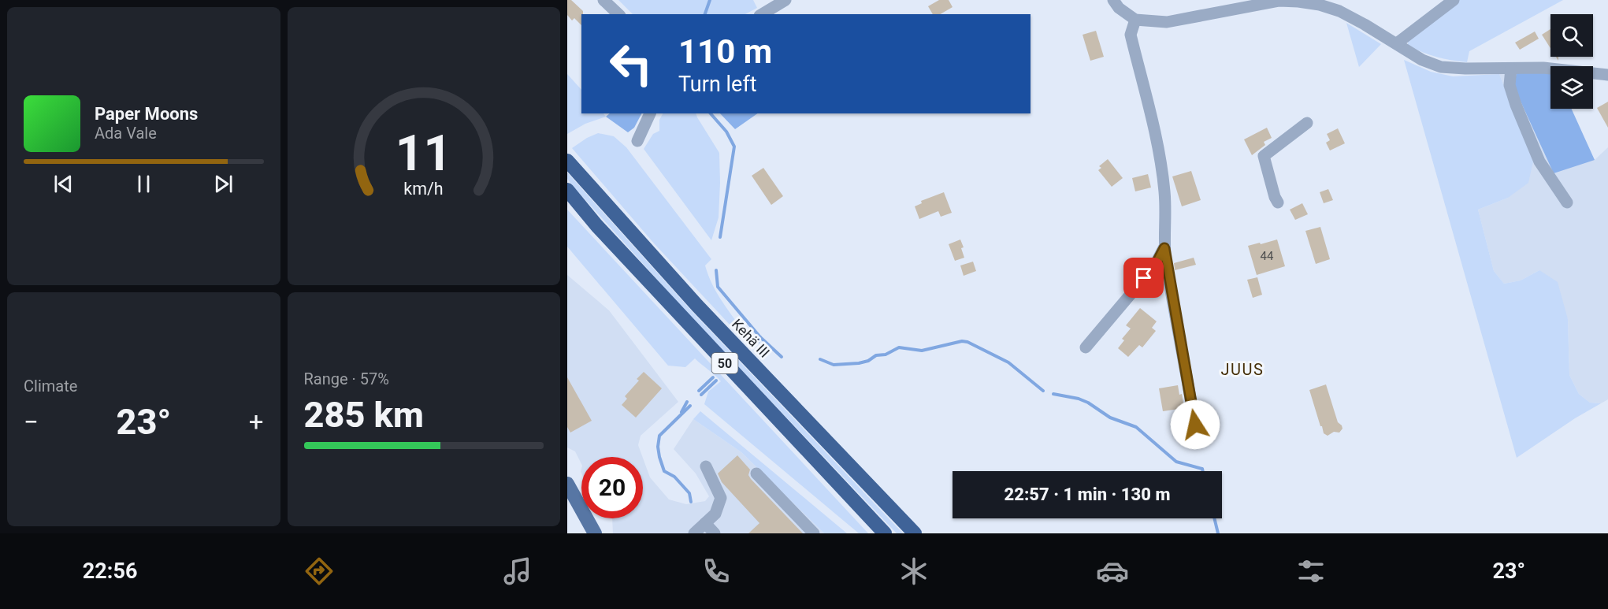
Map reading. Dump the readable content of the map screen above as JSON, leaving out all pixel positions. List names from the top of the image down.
{
  "streets": {
    "highway": ["Kehä III", "50"]
  },
  "districts": ["JUUS"],
  "house_numbers": ["44"],
  "page": {
    "turn": ["110 m", "Turn left"],
    "song": ["Paper Moons", "Ada Vale"],
    "tile": [
      "Climate",
      ["Range · 57%", "285 km"]
    ],
    "heat": ["−", "23°", "+"],
    "limit": "20",
    "trip": "22:57 · 1 min · 130 m",
    "tabs": ["22:56", "23°"],
    "gauge": ["11", "km/h"]
  }
}
